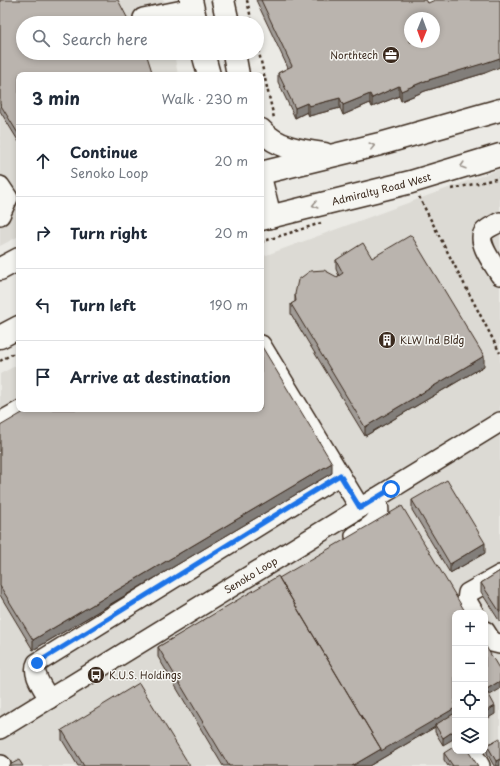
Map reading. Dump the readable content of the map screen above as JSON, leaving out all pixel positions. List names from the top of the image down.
{
  "streets": {
    "main road": ["Admiralty Road West"],
    "street": ["Senoko Loop"]
  },
  "places": {
    "office": ["Northtech"],
    "building": ["KLW Ind Bldg"],
    "bus stop": ["K.U.S. Holdings"]
  },
  "north": "bottom",
  "page": {
    "search": "Search here",
    "heading": ["3 min", "Walk · 230 m"],
    "list": [
      ["Continue", "Senoko Loop", "20 m"],
      ["Turn right", "20 m"],
      ["Turn left", "190 m"],
      "Arrive at destination"
    ],
    "map_buttons": ["+", "−"]
  }
}
